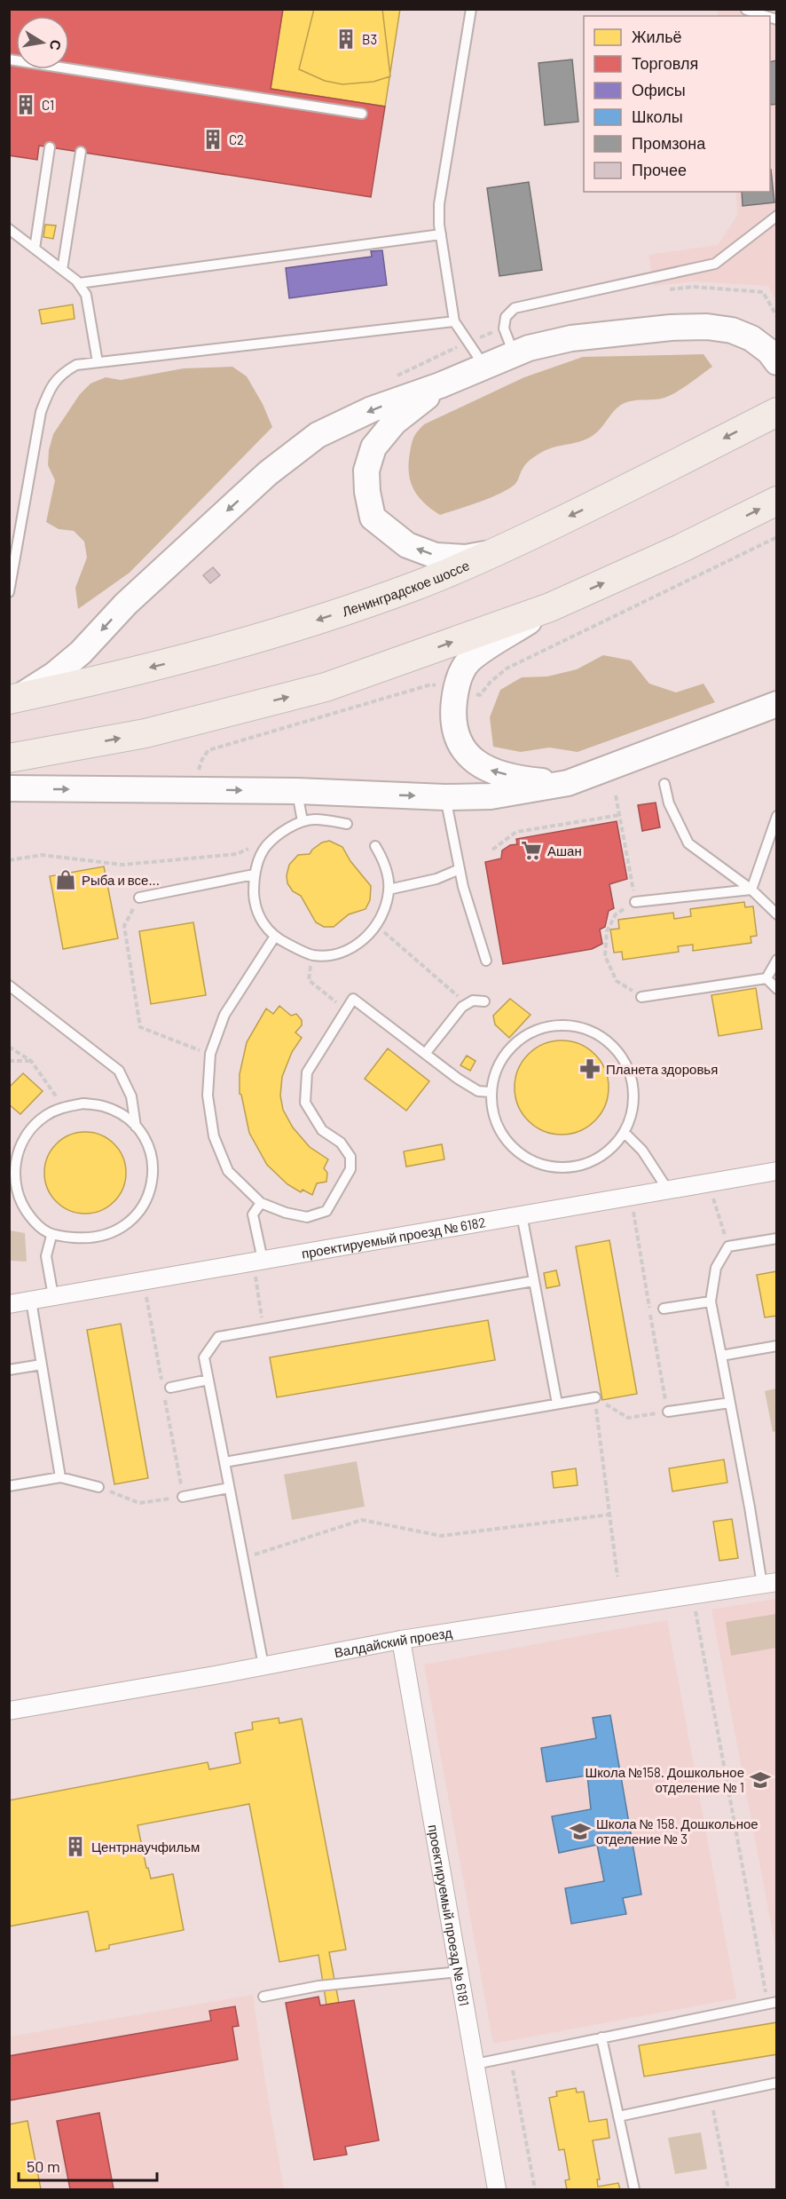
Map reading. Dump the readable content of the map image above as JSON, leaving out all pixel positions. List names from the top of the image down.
{
  "streets": {
    "main road": ["Ленинградское шоссе"],
    "street": ["проектируемый проезд № 6182", "Валдайский проезд", "проектируемый проезд № 6181"]
  },
  "crossings": [
    ["Валдайский проезд", "проектируемый проезд № 6181"]
  ],
  "places": {
    "building": [
      "B3",
      "C1",
      "C2",
      "Центрнаучфильм"
    ],
    "supermarket": ["Ашан"],
    "shop": ["Рыба и все..."],
    "pharmacy": ["Планета здоровья"],
    "school or university": ["Школа №158. Дошкольное отделение № 1", "Школа № 158. Дошкольное отделение № 3"]
  },
  "legend": [
    "Жильё",
    "Торговля",
    "Офисы",
    "Школы",
    "Промзона",
    "Прочее"
  ],
  "scale_bar": "50 m",
  "north": "right"
}
